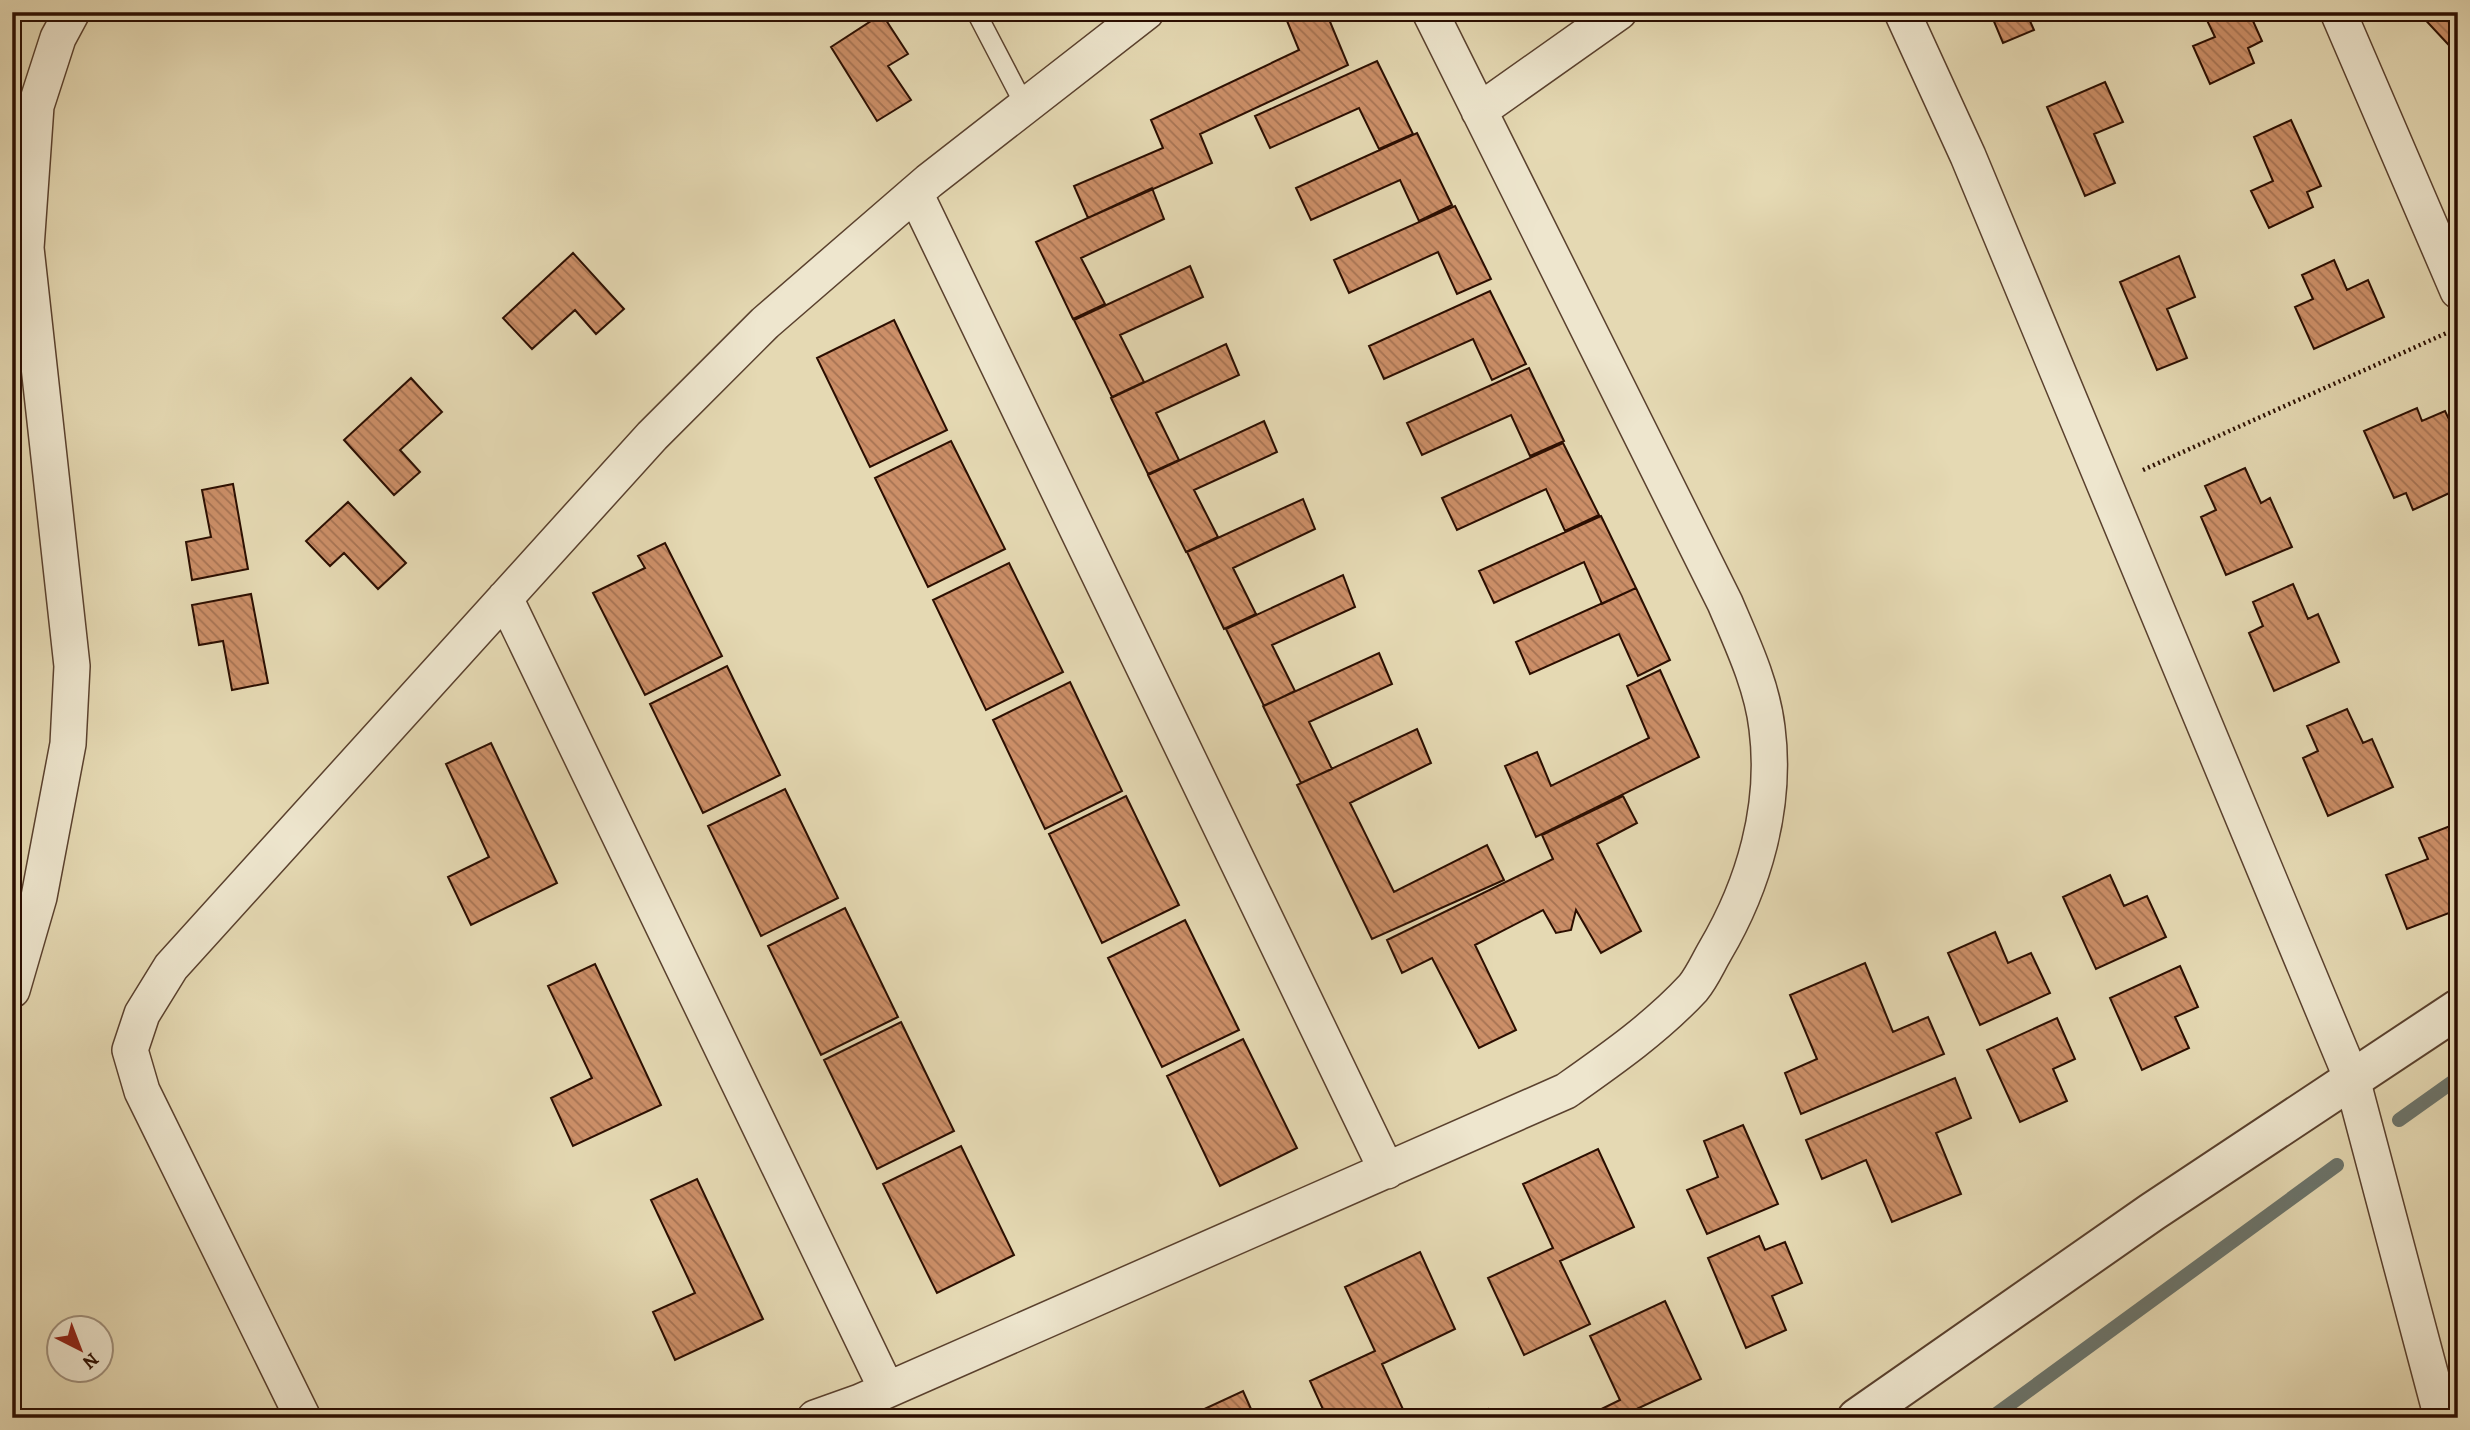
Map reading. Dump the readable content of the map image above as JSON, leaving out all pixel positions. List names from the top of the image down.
{
  "north": "bottom right"
}
